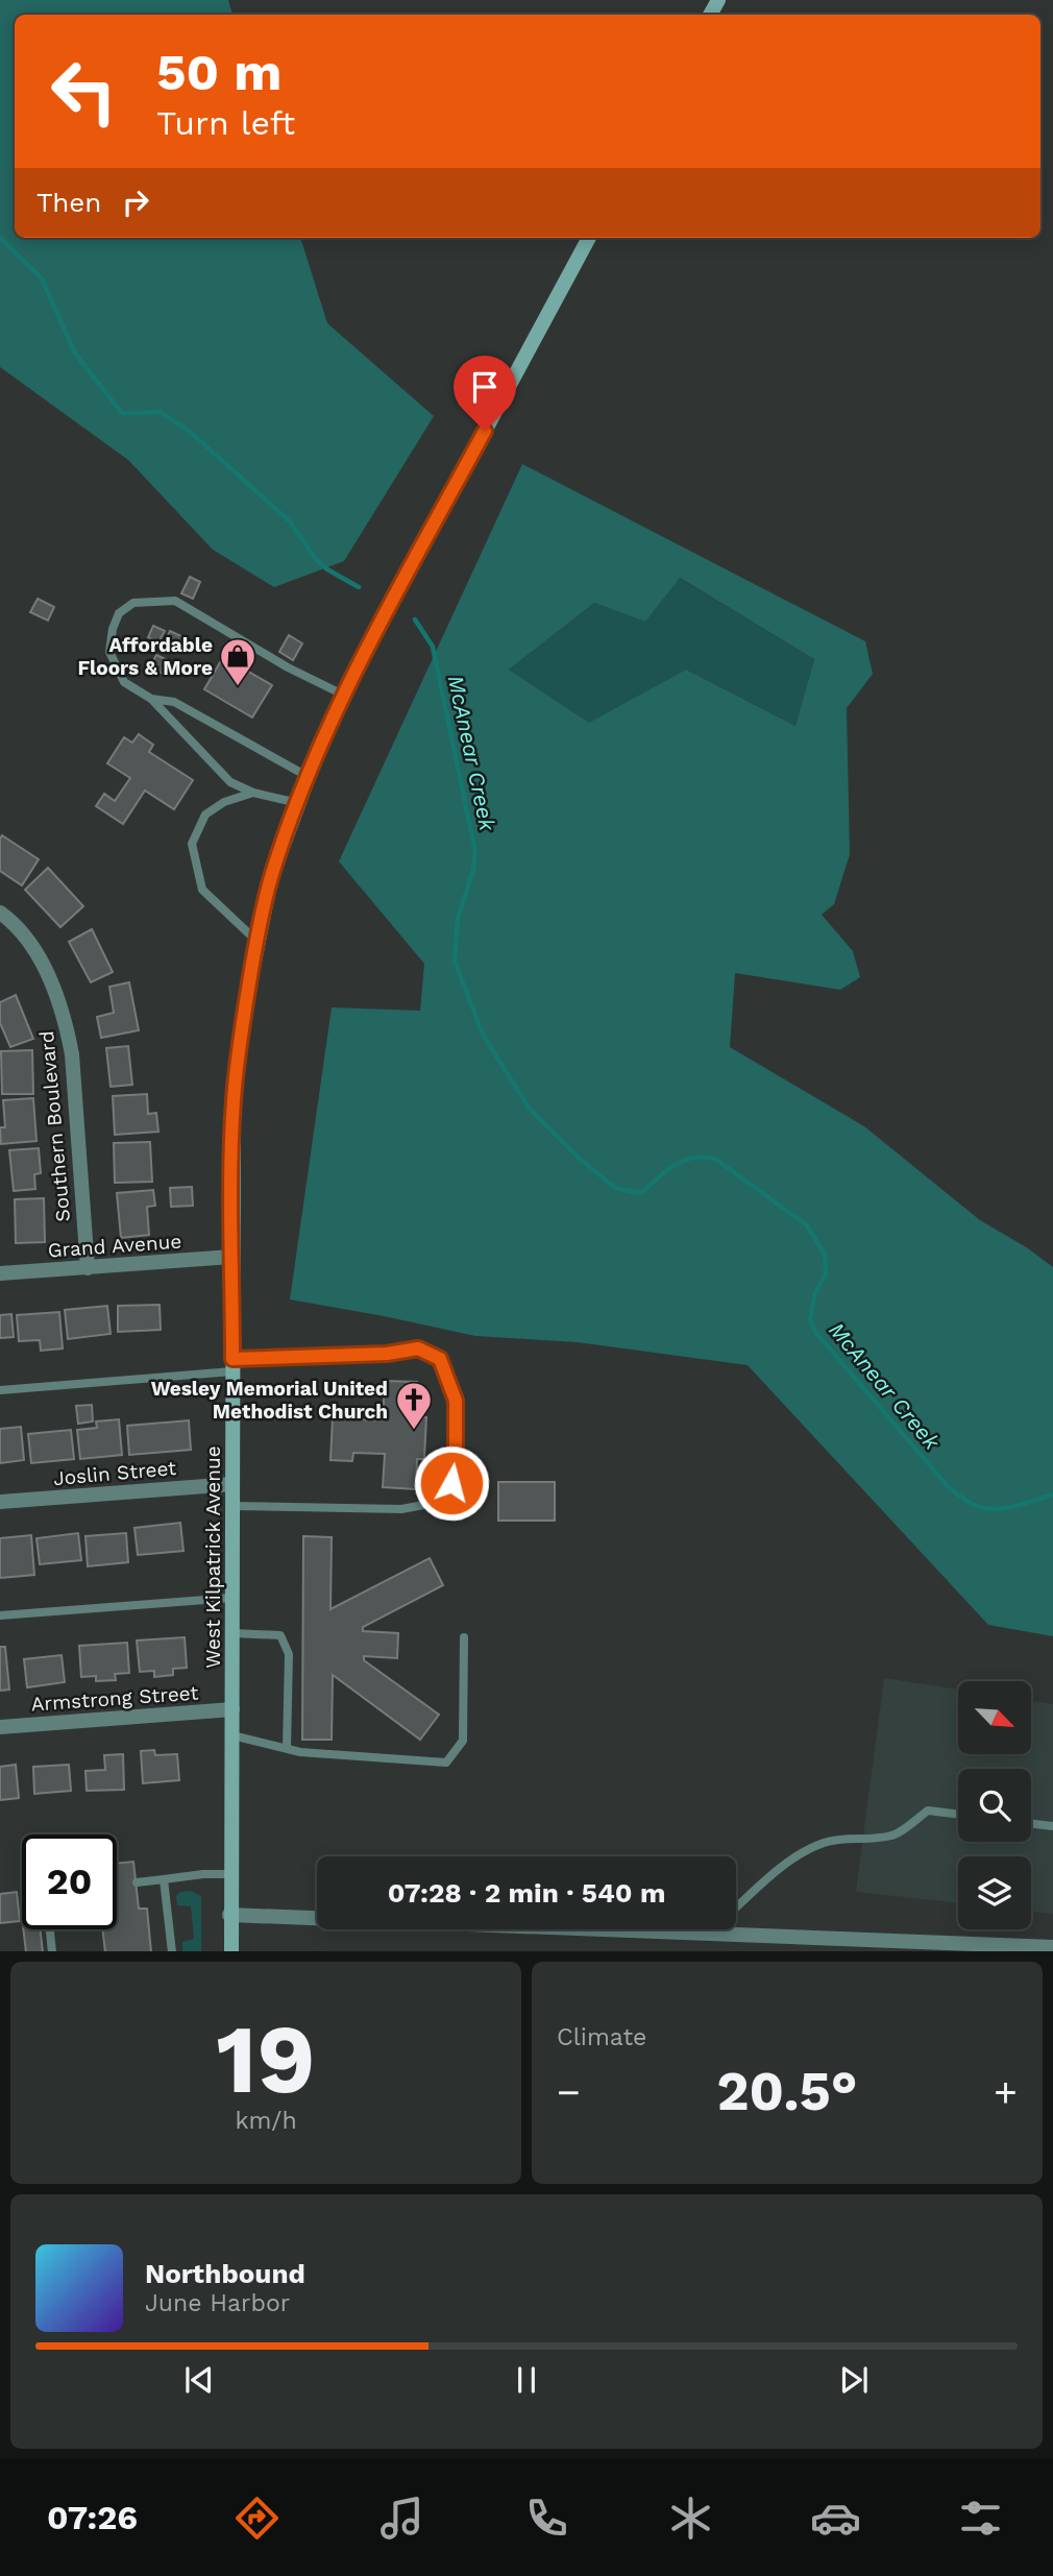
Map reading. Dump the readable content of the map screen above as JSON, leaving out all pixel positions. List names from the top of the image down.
{
  "streets": {
    "main road": ["West Kilpatrick Avenue"],
    "street": [
      "Southern Boulevard",
      "Grand Avenue",
      "Joslin Street",
      "Armstrong Street"
    ]
  },
  "crossings": [
    ["Southern Boulevard", "Grand Avenue"],
    ["Grand Avenue", "West Kilpatrick Avenue"],
    ["Joslin Street", "West Kilpatrick Avenue"],
    ["West Kilpatrick Avenue", "Armstrong Street"]
  ],
  "water": ["McAnear Creek"],
  "places": {
    "shop": ["Affordable Floors & More"],
    "church": ["Wesley Memorial United Methodist Church"]
  },
  "north": "bottom right",
  "page": {
    "turn": ["50 m", "Turn left"],
    "then": "Then",
    "limit": "20",
    "trip": "07:28 · 2 min · 540 m",
    "tile": [
      ["19", "km/h"],
      "Climate"
    ],
    "heat": ["−", "20.5°", "+"],
    "song": ["Northbound", "June Harbor"],
    "tabs": "07:26"
  }
}
